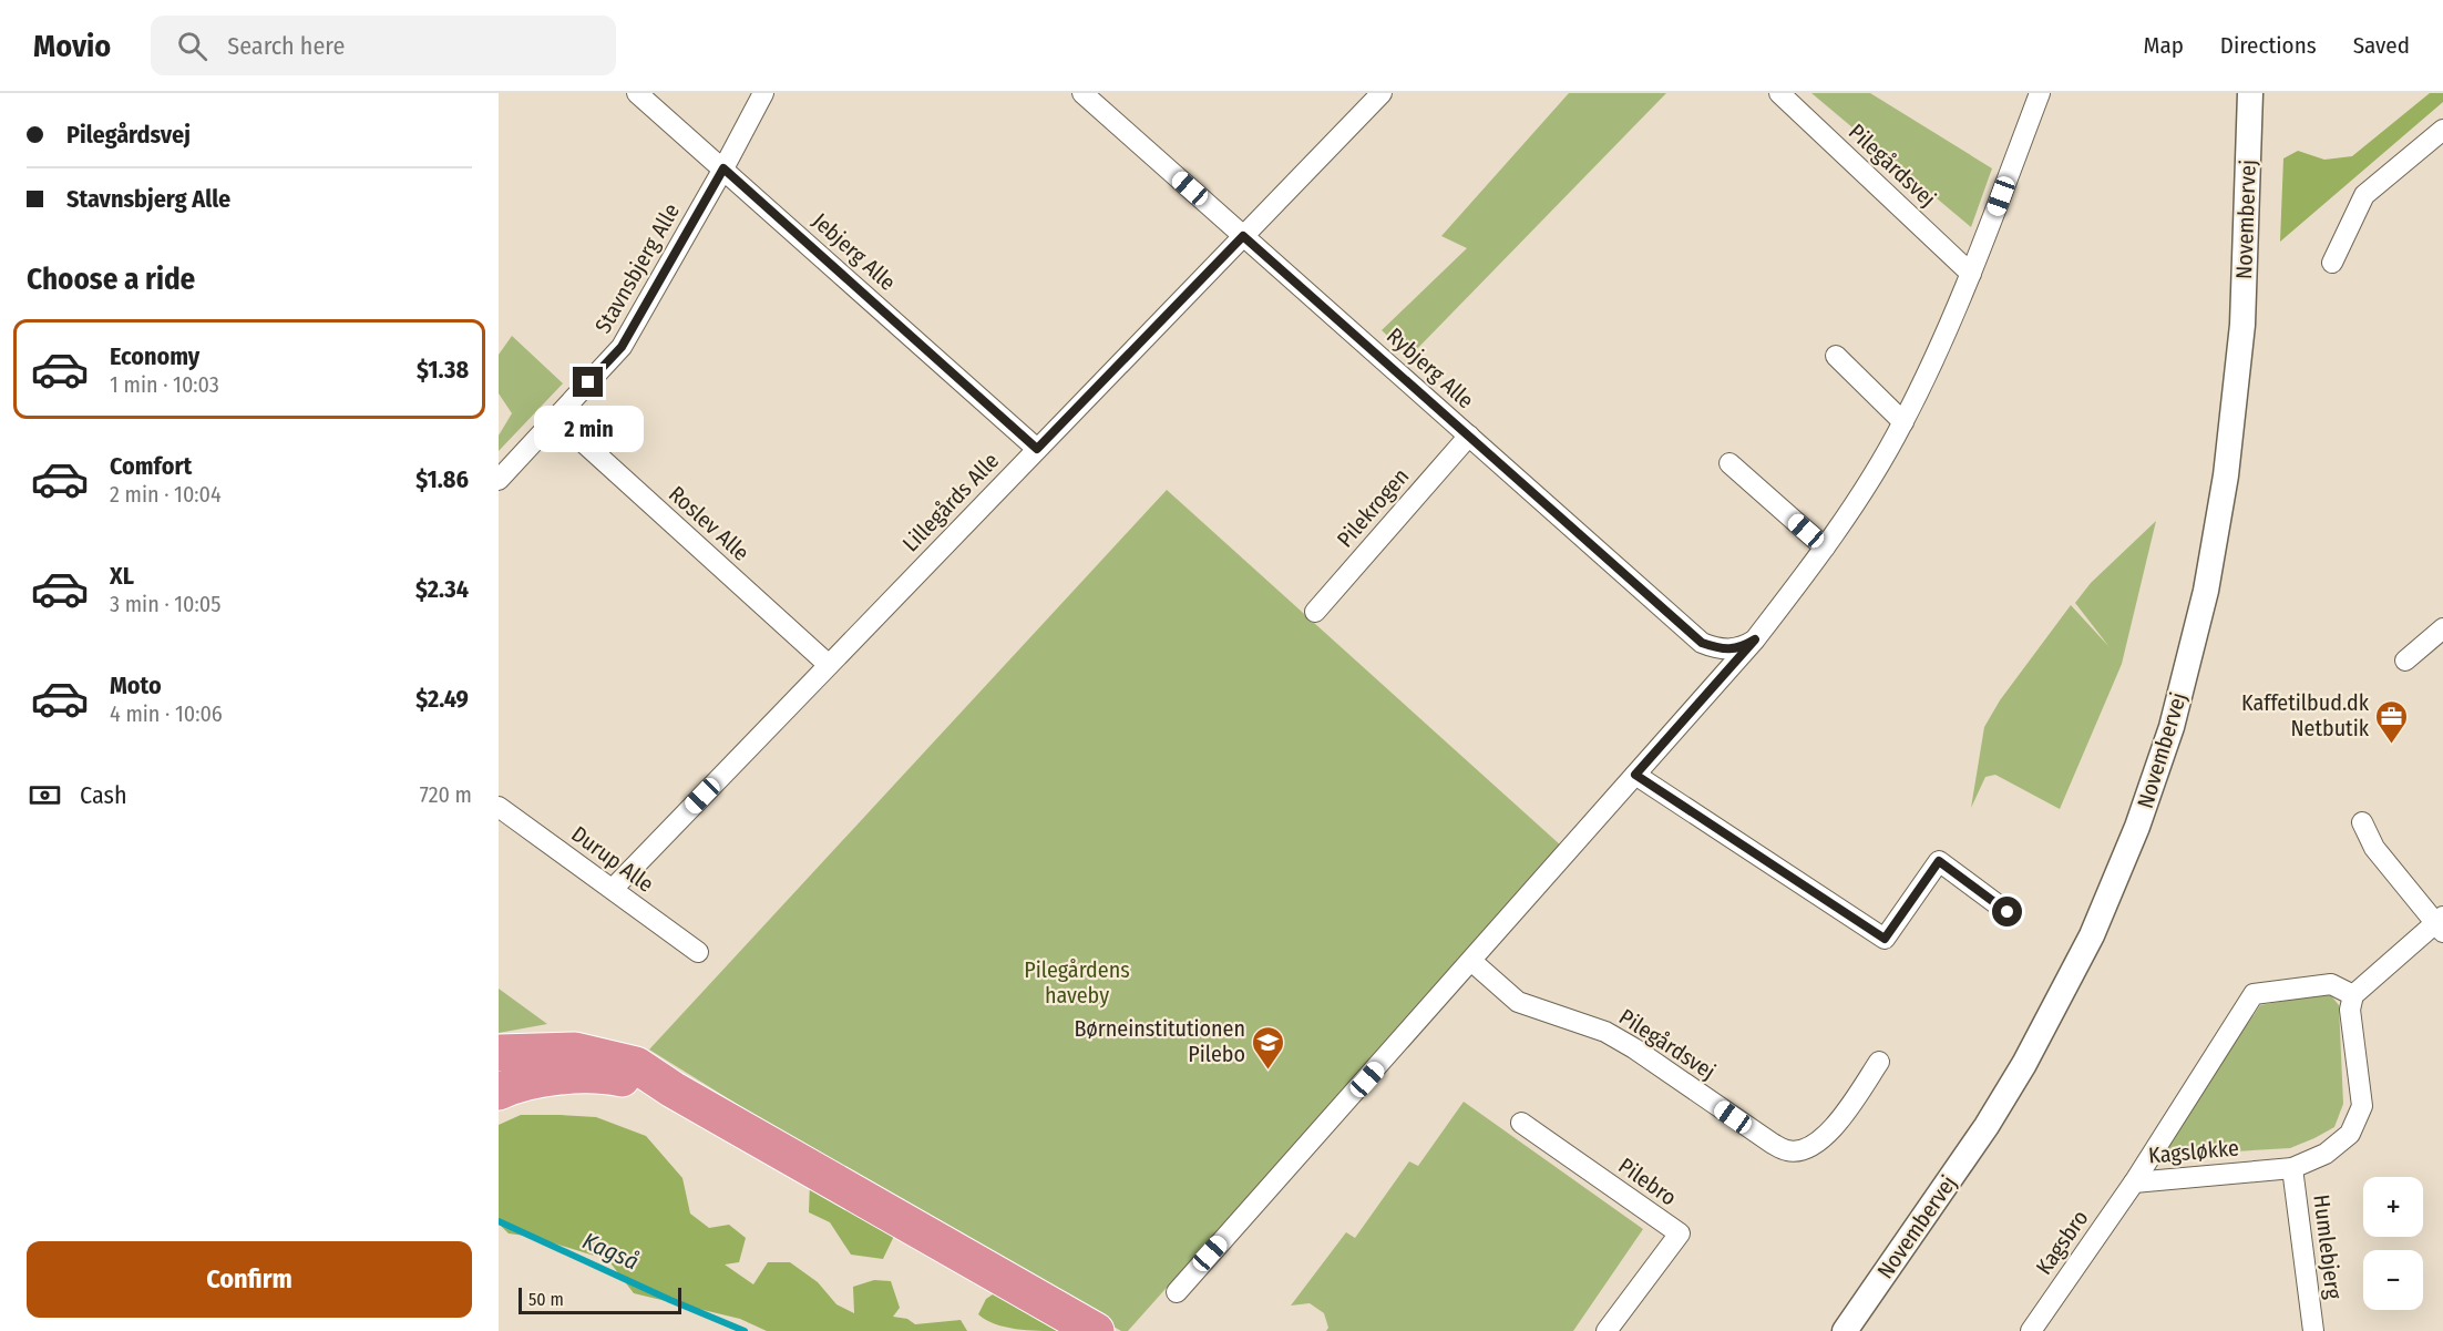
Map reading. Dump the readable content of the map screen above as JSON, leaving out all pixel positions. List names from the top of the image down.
{
  "streets": {
    "street": [
      "Pilegårdsvej",
      "Novembervej",
      "Jebjerg Alle",
      "Stavnsbjerg Alle",
      "Rybjerg Alle",
      "Lillegårds Alle",
      "Pilekrogen",
      "Roslev Alle",
      "Durup Alle",
      "Kagsløkke",
      "Pilebro",
      "Kagsbro",
      "Humlebjerg"
    ]
  },
  "crossings": [
    ["Jebjerg Alle", "Stavnsbjerg Alle"],
    ["Jebjerg Alle", "Lillegårds Alle"],
    ["Stavnsbjerg Alle", "Roslev Alle"],
    ["Rybjerg Alle", "Lillegårds Alle"],
    ["Rybjerg Alle", "Pilekrogen"],
    ["Lillegårds Alle", "Roslev Alle"],
    ["Lillegårds Alle", "Durup Alle"],
    ["Kagsløkke", "Kagsbro"],
    ["Kagsløkke", "Humlebjerg"]
  ],
  "water": ["Kagså"],
  "parks": ["Pilegårdens haveby"],
  "places": {
    "office": ["Kaffetilbud.dk Netbutik"],
    "school or university": ["Børneinstitutionen Pilebo"]
  },
  "scale_bar": "50 m",
  "page": {
    "header": "Movio",
    "search": "Search here",
    "nav": ["Map", "Directions", "Saved"],
    "banner": ["Pilegårdsvej", "Stavnsbjerg Alle"],
    "heading": "Choose a ride",
    "list": [
      {
        "name": "Economy",
        "note": "1 min · 10:03",
        "value": "$1.38"
      },
      {
        "name": "Comfort",
        "note": "2 min · 10:04",
        "value": "$1.86"
      },
      {
        "name": "XL",
        "note": "3 min · 10:05",
        "value": "$2.34"
      },
      {
        "name": "Moto",
        "note": "4 min · 10:06",
        "value": "$2.49"
      }
    ],
    "bubble": "2 min",
    "pay": ["Cash", "720 m"],
    "map_buttons": ["+", "−"],
    "buttons": "Confirm",
    "scale": "50 m"
  }
}
